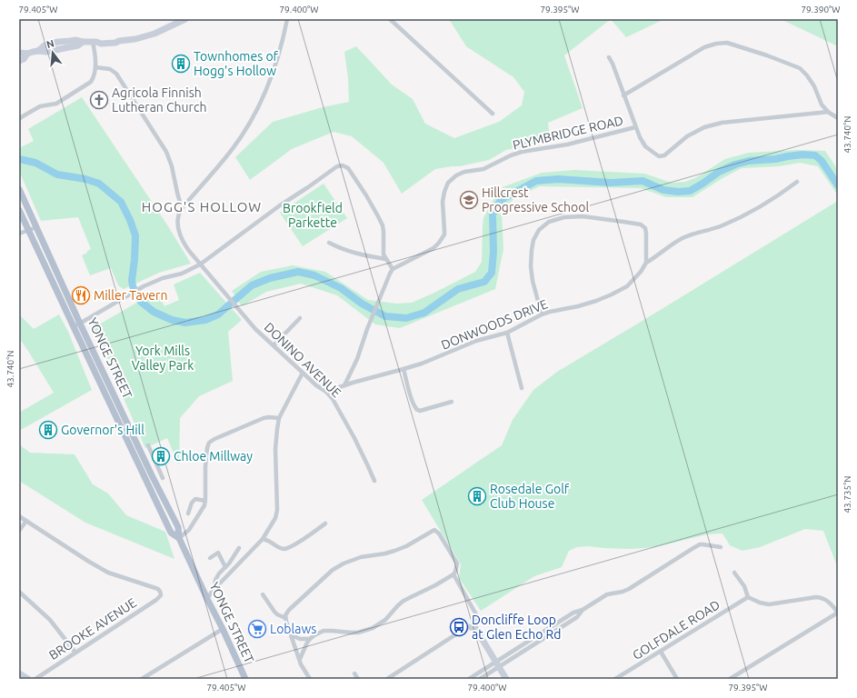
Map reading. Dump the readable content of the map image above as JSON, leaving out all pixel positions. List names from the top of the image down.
{
  "streets": {
    "main road": ["YONGE STREET"],
    "street": [
      "PLYMBRIDGE ROAD",
      "DONWOODS DRIVE",
      "DONINO AVENUE",
      "BROOKE AVENUE",
      "GOLFDALE ROAD"
    ]
  },
  "crossings": [
    ["DONWOODS DRIVE", "DONINO AVENUE"]
  ],
  "districts": ["HOGG'S HOLLOW"],
  "parks": ["Brookfield Parkette", "York Mills Valley Park"],
  "places": {
    "building": [
      "Townhomes of Hogg's Hollow",
      "Governor's Hill",
      "Chloe Millway",
      "Rosedale Golf Club House"
    ],
    "church": ["Agricola Finnish Lutheran Church"],
    "school or university": ["Hillcrest Progressive School"],
    "restaurant": ["Miller Tavern"],
    "bus stop": ["Doncliffe Loop at Glen Echo Rd"],
    "supermarket": ["Loblaws"]
  },
  "north": "top",
  "coordinates": [
    "79.405°W",
    "79.400°W",
    "79.395°W",
    "79.390°W",
    "43.740°N",
    "43.735°N"
  ]
}
